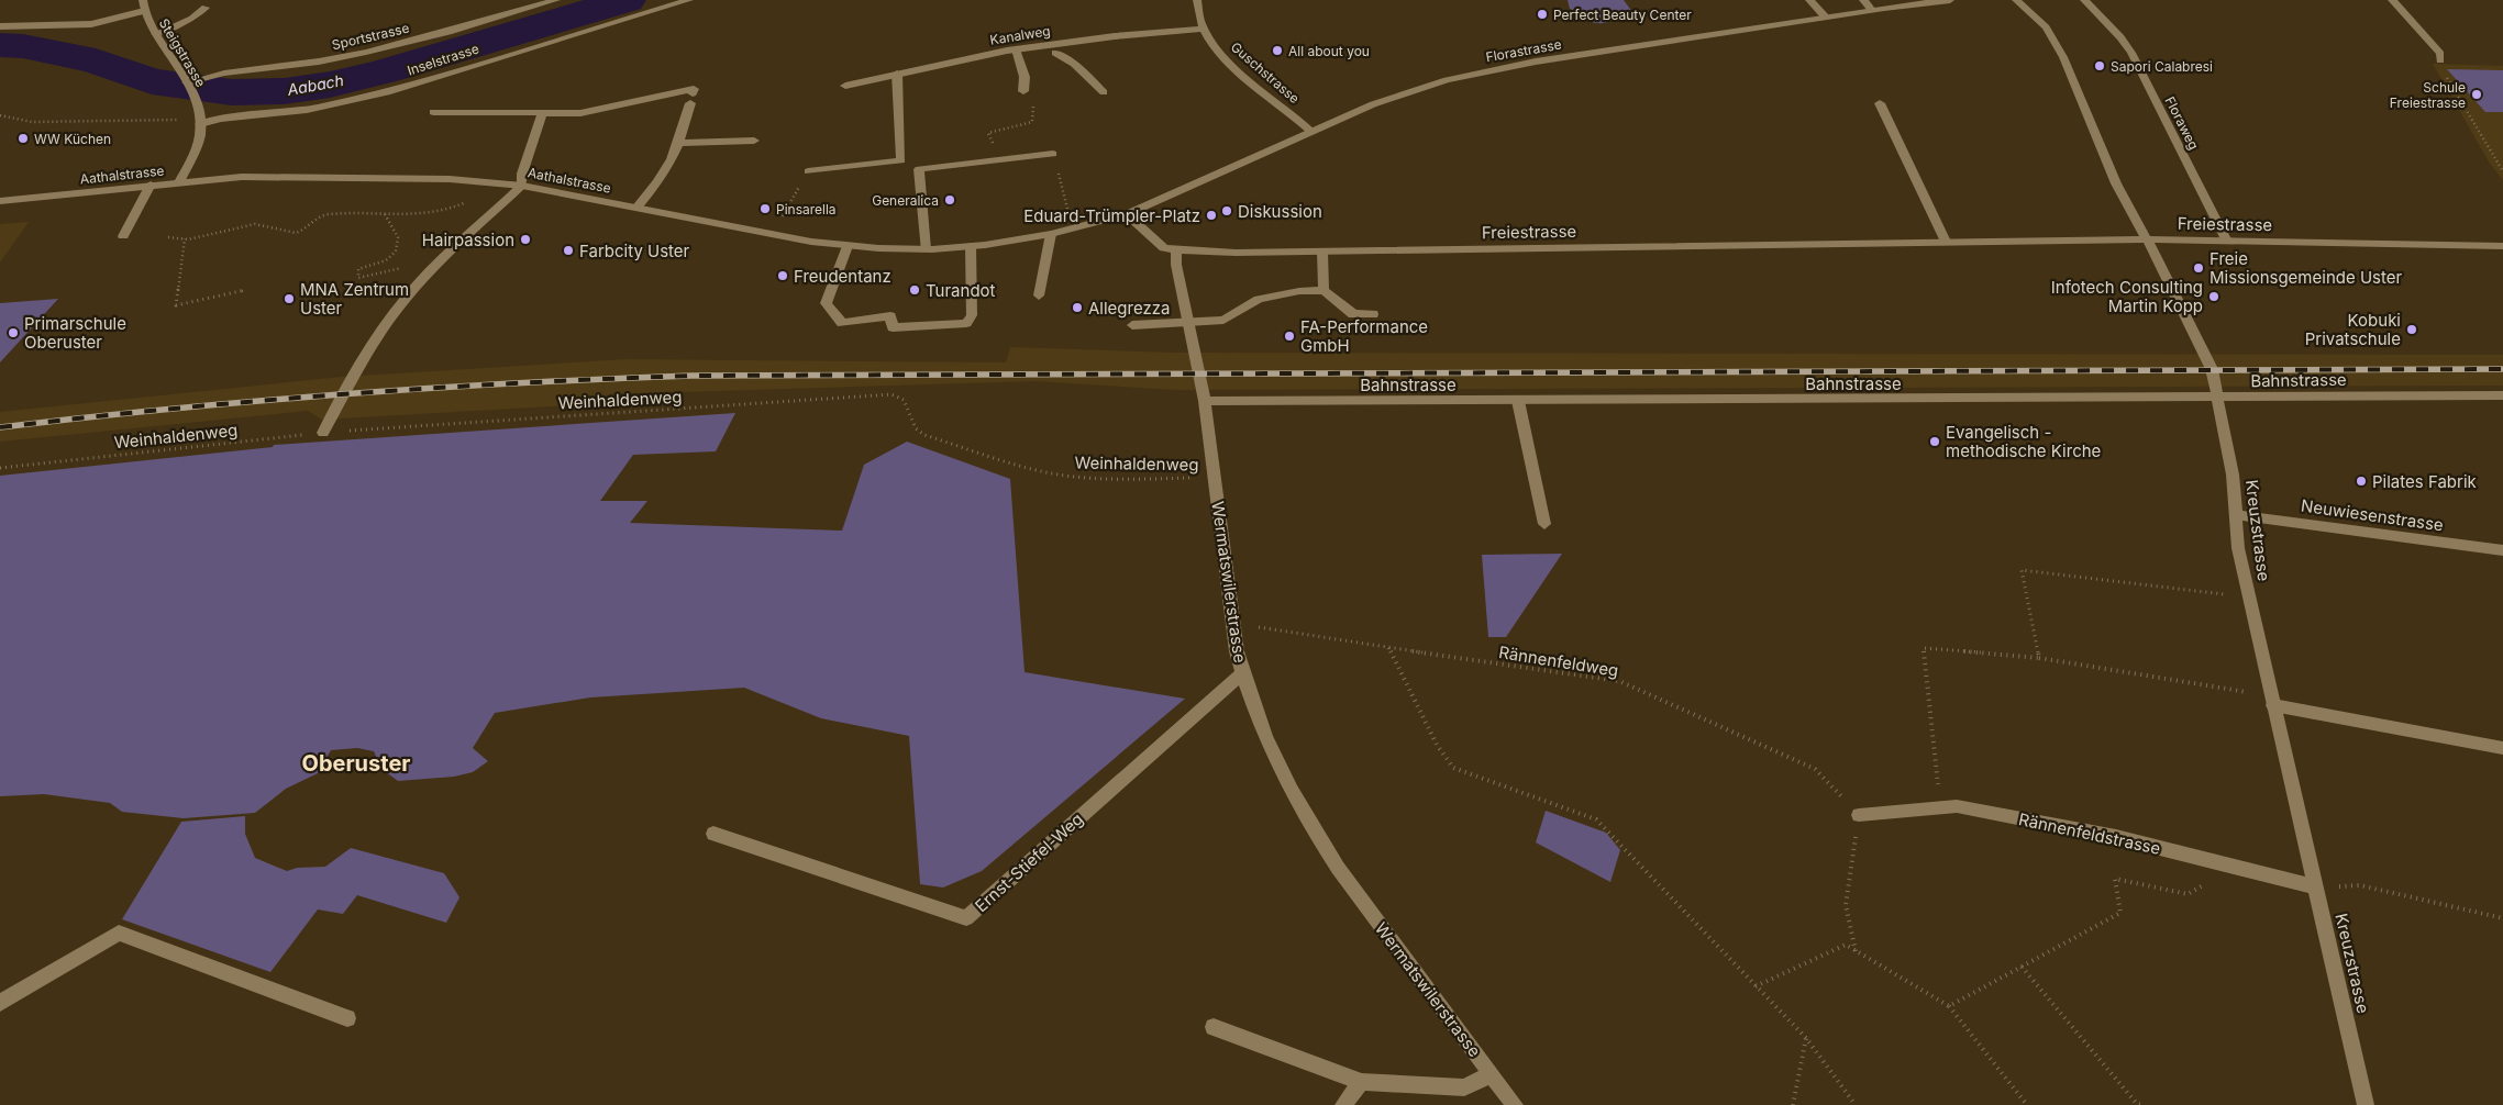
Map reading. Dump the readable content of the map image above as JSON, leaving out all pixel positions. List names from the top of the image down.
{
  "streets": {
    "street": [
      "Kanalweg",
      "Sportstrasse",
      "Florastrasse",
      "Steigstrasse",
      "Inselstrasse",
      "Guschstrasse",
      "Floraweg",
      "Aathalstrasse",
      "Freiestrasse",
      "Bahnstrasse",
      "Neuwiesenstrasse",
      "Kreuzstrasse",
      "Wermatswilerstrasse",
      "Rännenfeldstrasse",
      "Ernst-Stiefel-Weg"
    ],
    "path": ["Weinhaldenweg", "Rännenfeldweg"]
  },
  "crossings": [
    ["Kanalweg", "Guschstrasse"],
    ["Sportstrasse", "Steigstrasse"],
    ["Florastrasse", "Guschstrasse"],
    ["Florastrasse", "Aathalstrasse"],
    ["Florastrasse", "Freiestrasse"],
    ["Steigstrasse", "Inselstrasse"],
    ["Steigstrasse", "Aathalstrasse"],
    ["Floraweg", "Freiestrasse"],
    ["Aathalstrasse", "Freiestrasse"],
    ["Freiestrasse", "Kreuzstrasse"],
    ["Freiestrasse", "Wermatswilerstrasse"],
    ["Bahnstrasse", "Kreuzstrasse"],
    ["Bahnstrasse", "Wermatswilerstrasse"],
    ["Weinhaldenweg", "Wermatswilerstrasse"],
    ["Neuwiesenstrasse", "Kreuzstrasse"],
    ["Kreuzstrasse", "Rännenfeldstrasse"],
    ["Wermatswilerstrasse", "Ernst-Stiefel-Weg"],
    ["Rännenfeldweg", "Rännenfeldstrasse"]
  ],
  "districts": ["Oberuster"],
  "water": ["Aabach"],
  "places": [
    "Perfect Beauty Center",
    "All about you",
    "Sapori Calabresi",
    "Schule Freiestrasse",
    "WW Küchen",
    "Generalica",
    "Pinsarella",
    "Diskussion",
    "Eduard-Trümpler-Platz",
    "Hairpassion",
    "Farbcity Uster",
    "Freie Missionsgemeinde Uster",
    "Freudentanz",
    "Turandot",
    "Infotech Consulting Martin Kopp",
    "MNA Zentrum Uster",
    "Allegrezza",
    "Kobuki Privatschule",
    "Primarschule Oberuster",
    "FA-Performance GmbH",
    "Evangelisch - methodische Kirche",
    "Pilates Fabrik"
  ]
}
